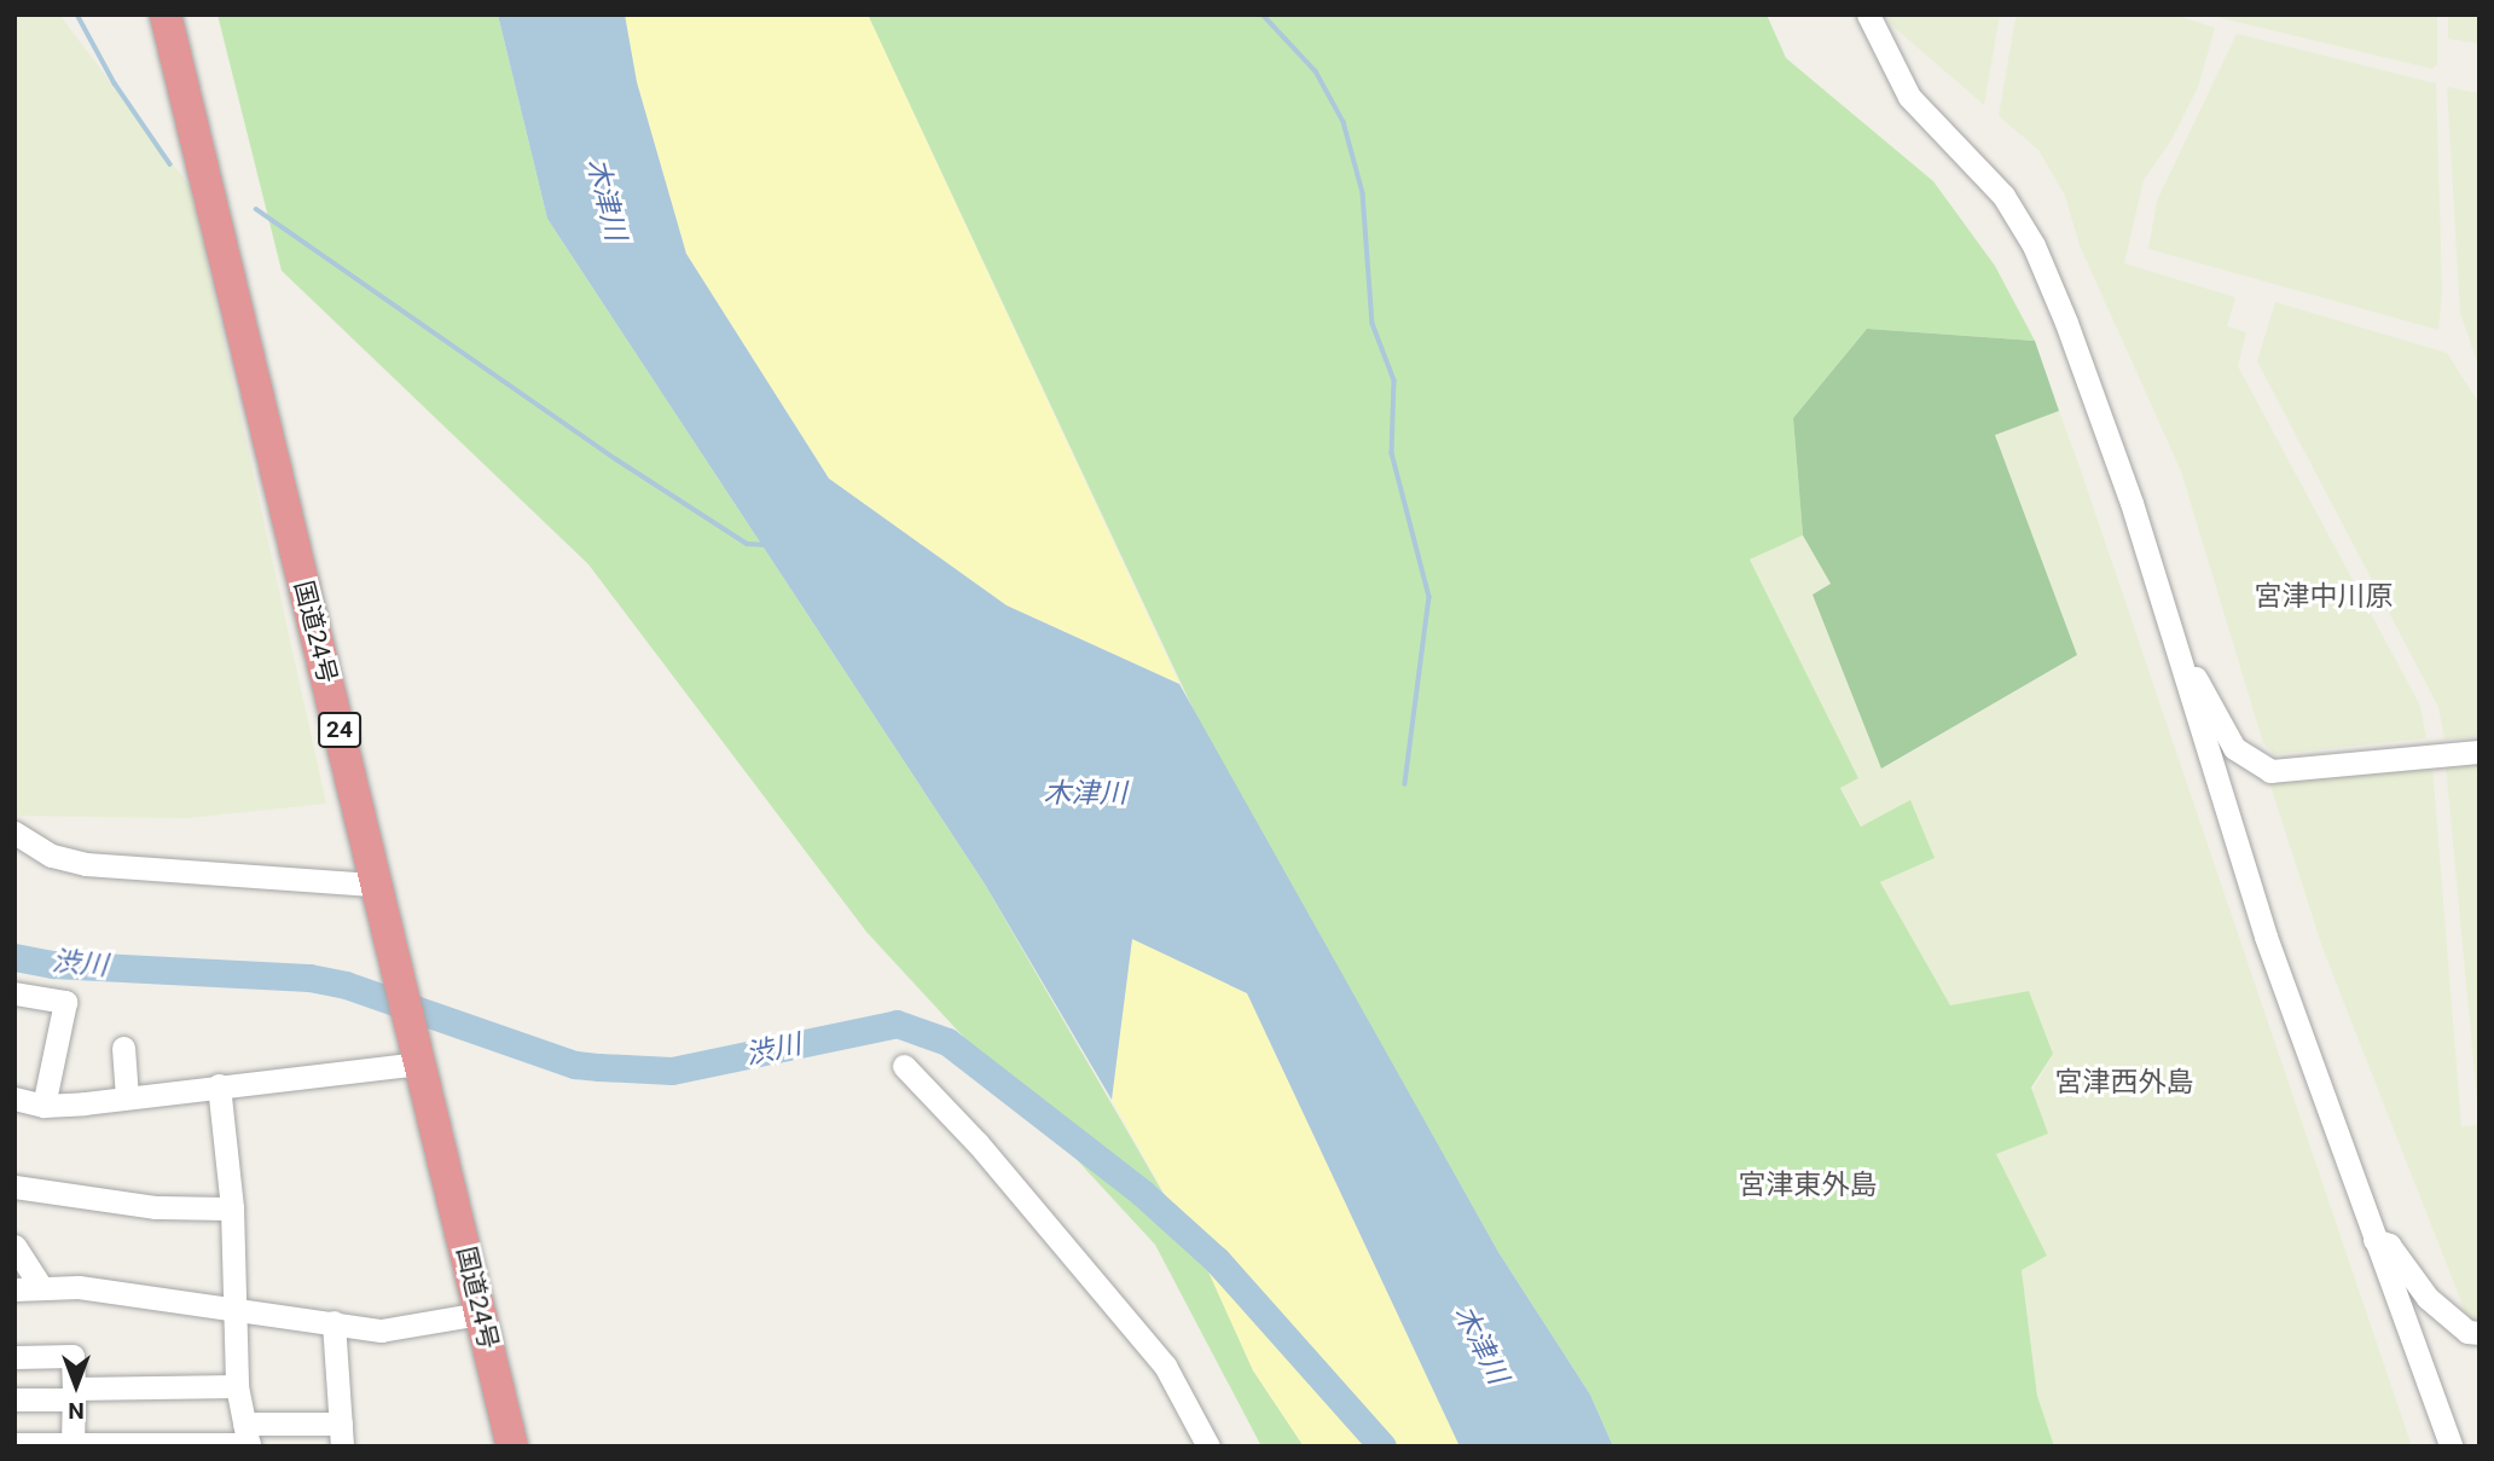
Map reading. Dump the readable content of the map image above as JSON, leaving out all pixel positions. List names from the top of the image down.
{
  "streets": {
    "highway": ["国道24号", "24"]
  },
  "districts": ["宮津中川原", "宮津西外島", "宮津東外島"],
  "water": ["木津川", "渋川"],
  "north": "bottom"
}
